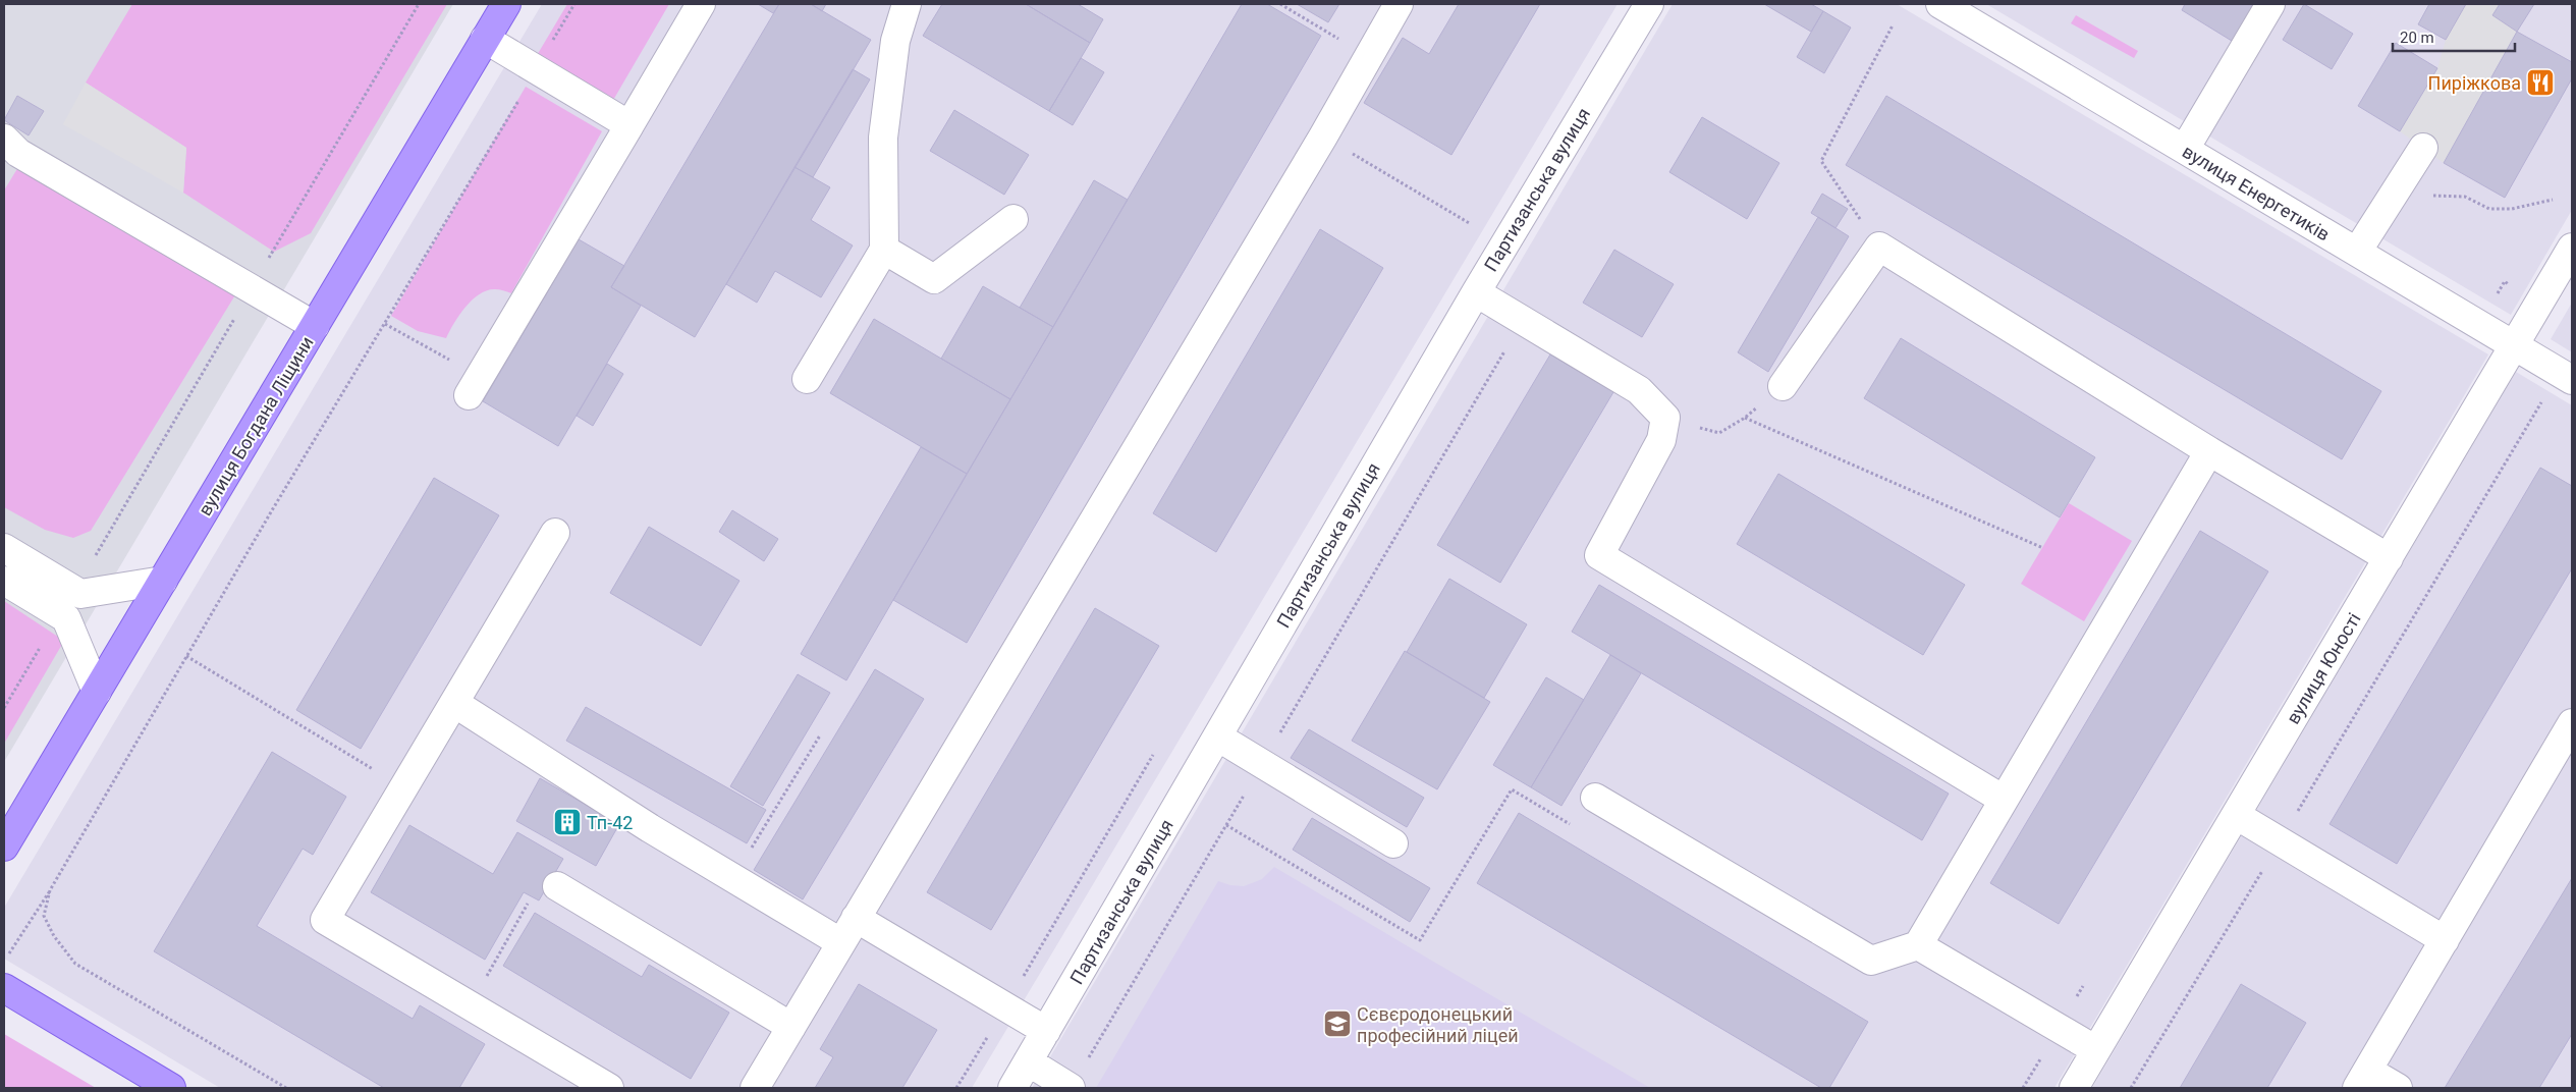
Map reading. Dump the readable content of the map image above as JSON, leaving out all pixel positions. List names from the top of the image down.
{
  "streets": {
    "main road": ["вулиця Богдана Ліщини"],
    "street": ["Партизанська вулиця", "вулиця Енергетиків", "вулиця Юності"]
  },
  "crossings": [
    ["вулиця Енергетиків", "вулиця Юності"]
  ],
  "places": {
    "restaurant": ["Пиріжкова"],
    "building": ["Тп-42"],
    "school or university": ["Сєвєродонецький професійний ліцей"]
  },
  "scale_bar": "20 m"
}
